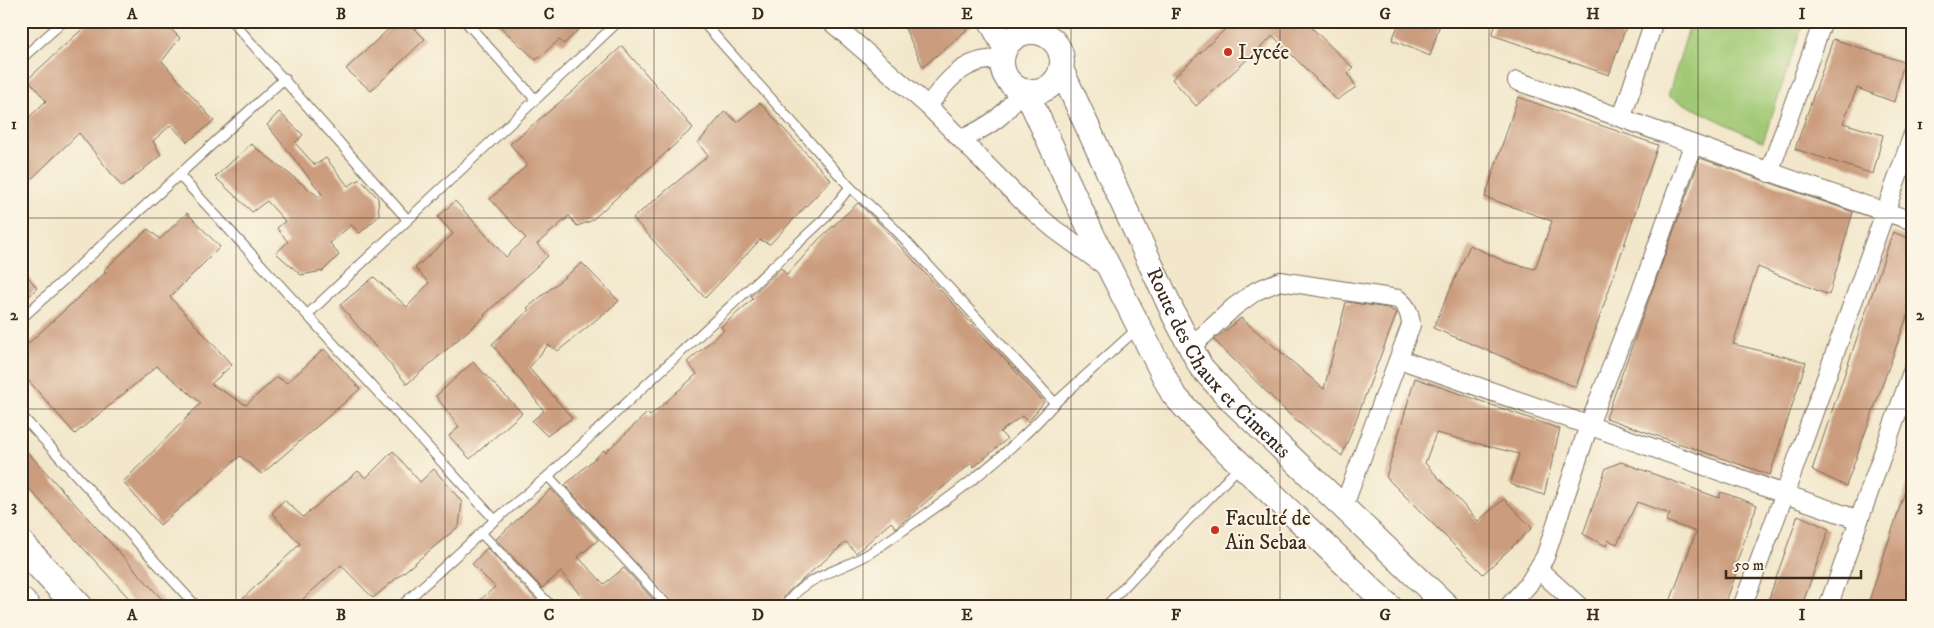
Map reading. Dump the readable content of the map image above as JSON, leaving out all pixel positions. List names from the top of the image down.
{
  "streets": {
    "street": ["Route des Chaux et Ciments"]
  },
  "places": ["Lycée", "Faculté de Aïn Sebaa"],
  "scale_bar": "50 m",
  "grid": {
    "columns": [
      "A",
      "B",
      "C",
      "D",
      "E",
      "F",
      "G",
      "H",
      "I"
    ],
    "rows": ["1", "2", "3"]
  }
}
